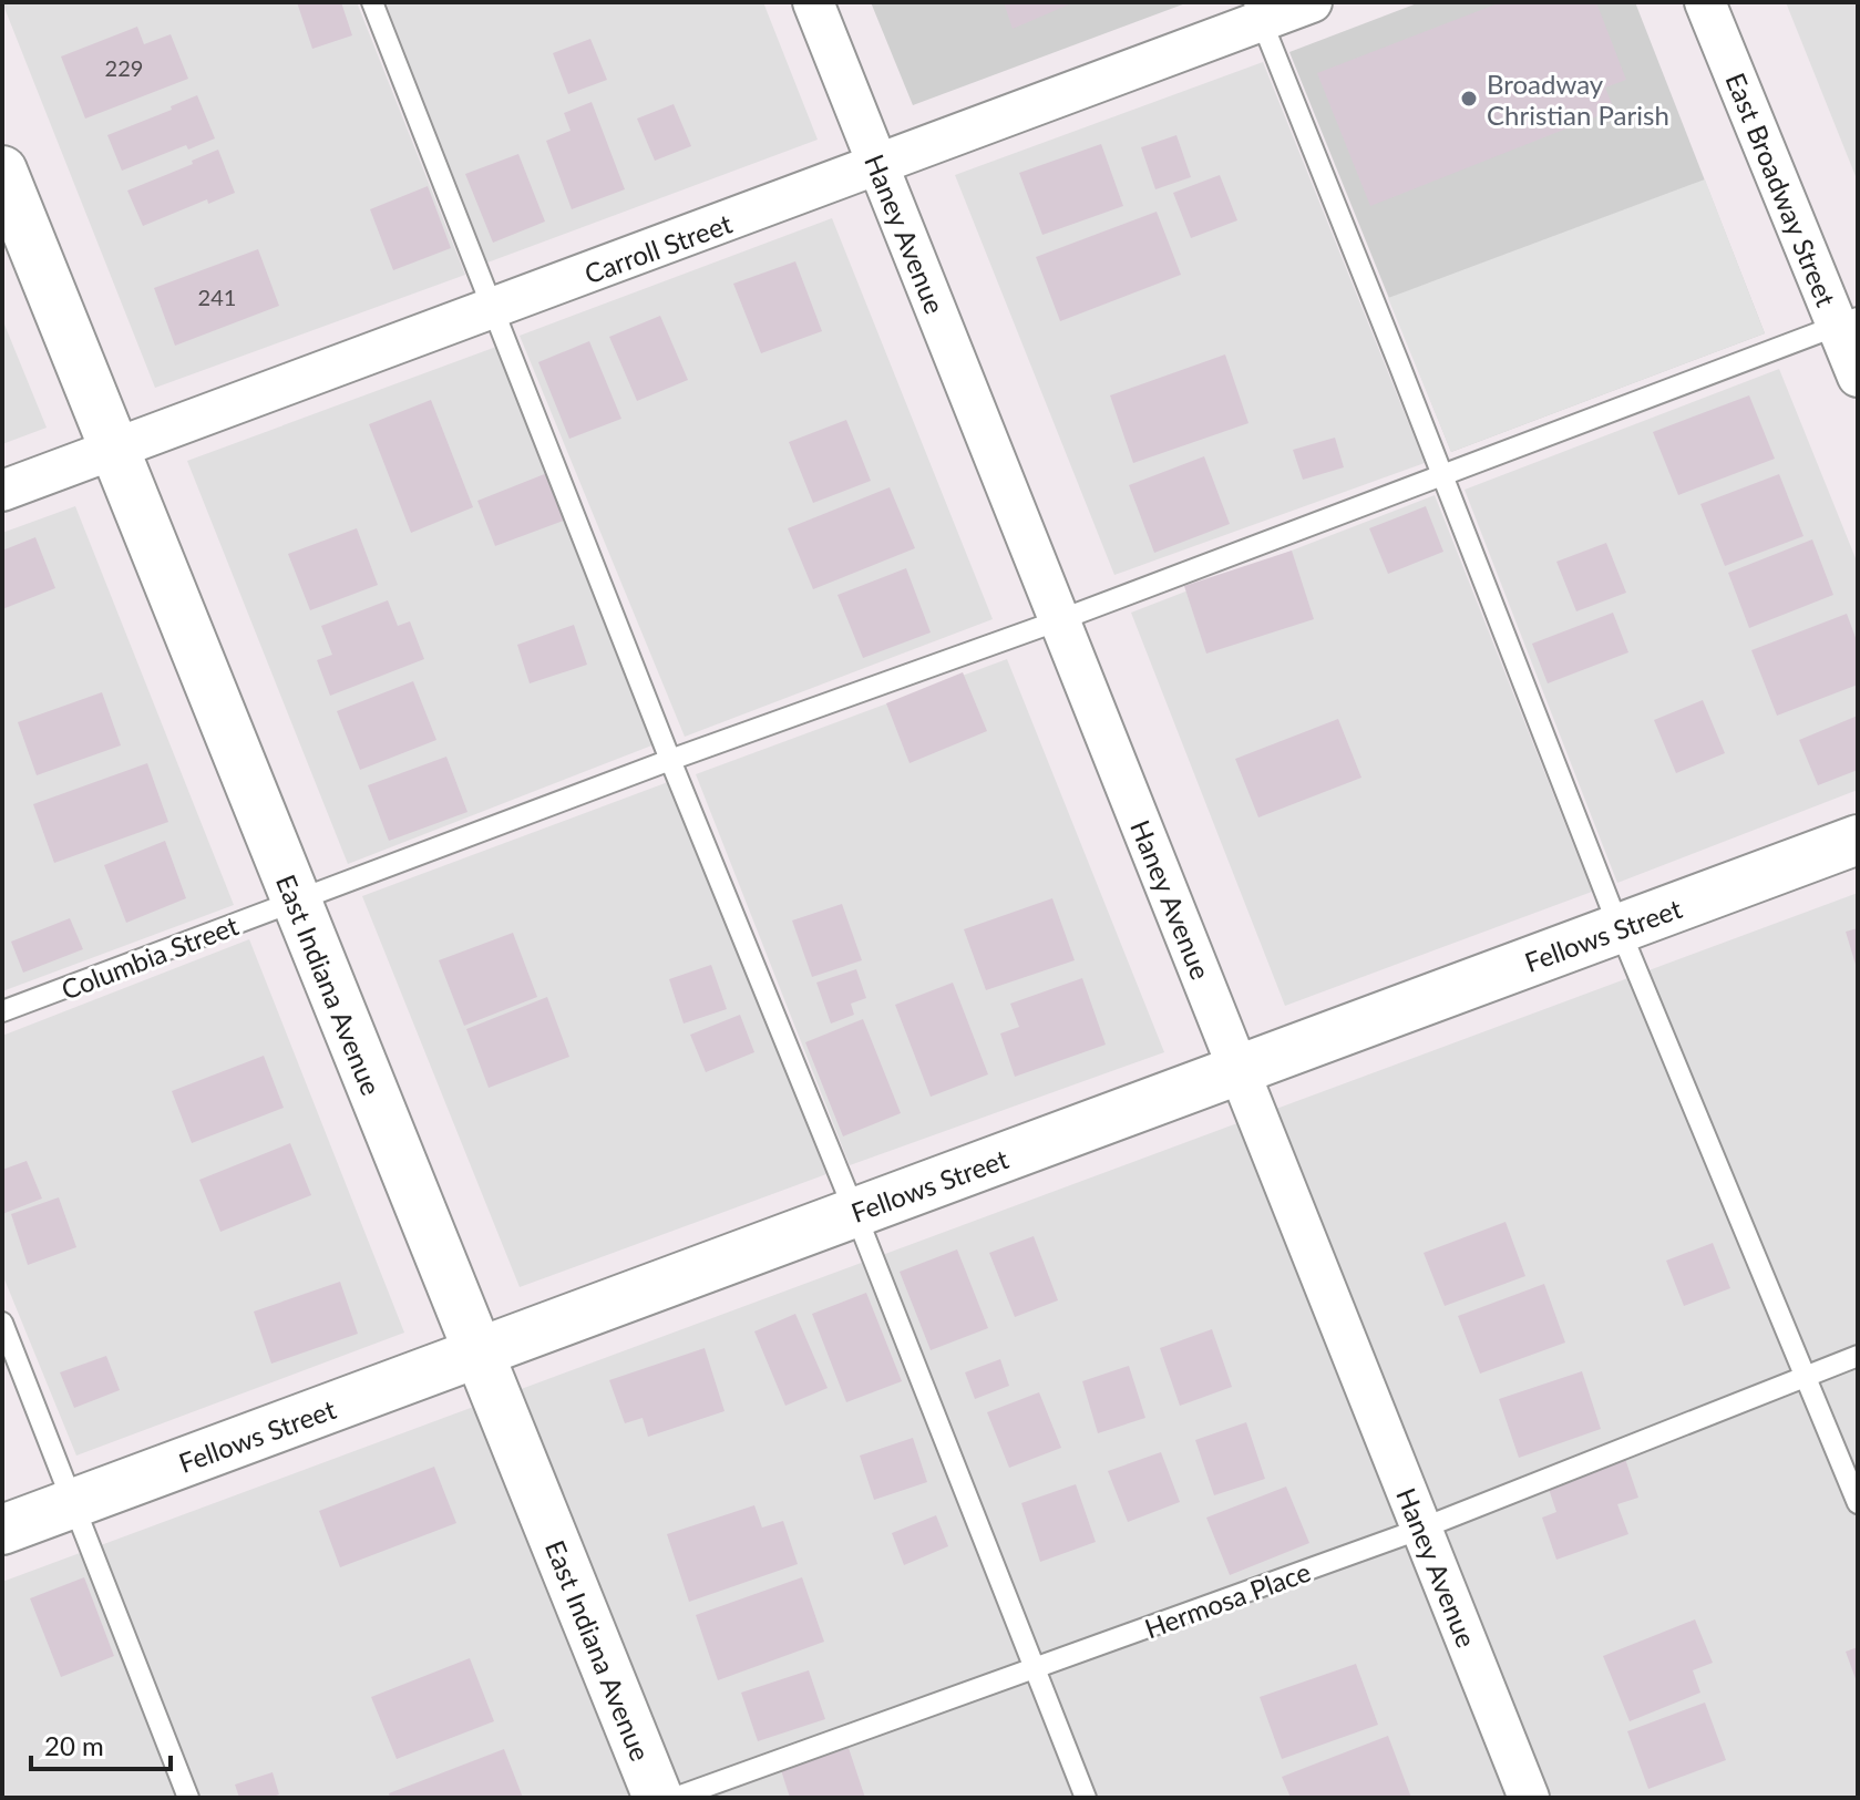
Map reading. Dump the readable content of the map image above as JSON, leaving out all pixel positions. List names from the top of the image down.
{
  "streets": {
    "street": [
      "East Broadway Street",
      "Haney Avenue",
      "Carroll Street",
      "Fellows Street",
      "East Indiana Avenue"
    ],
    "lane": ["Columbia Street", "Hermosa Place"]
  },
  "crossings": [
    ["East Broadway Street", "Columbia Street"],
    ["Haney Avenue", "Carroll Street"],
    ["Haney Avenue", "Fellows Street"],
    ["Haney Avenue", "Columbia Street"],
    ["Haney Avenue", "Hermosa Place"],
    ["Carroll Street", "East Indiana Avenue"],
    ["Fellows Street", "East Indiana Avenue"],
    ["Columbia Street", "East Indiana Avenue"]
  ],
  "places": ["Broadway Christian Parish"],
  "house_numbers": ["229", "241"],
  "scale_bar": "20 m"
}
